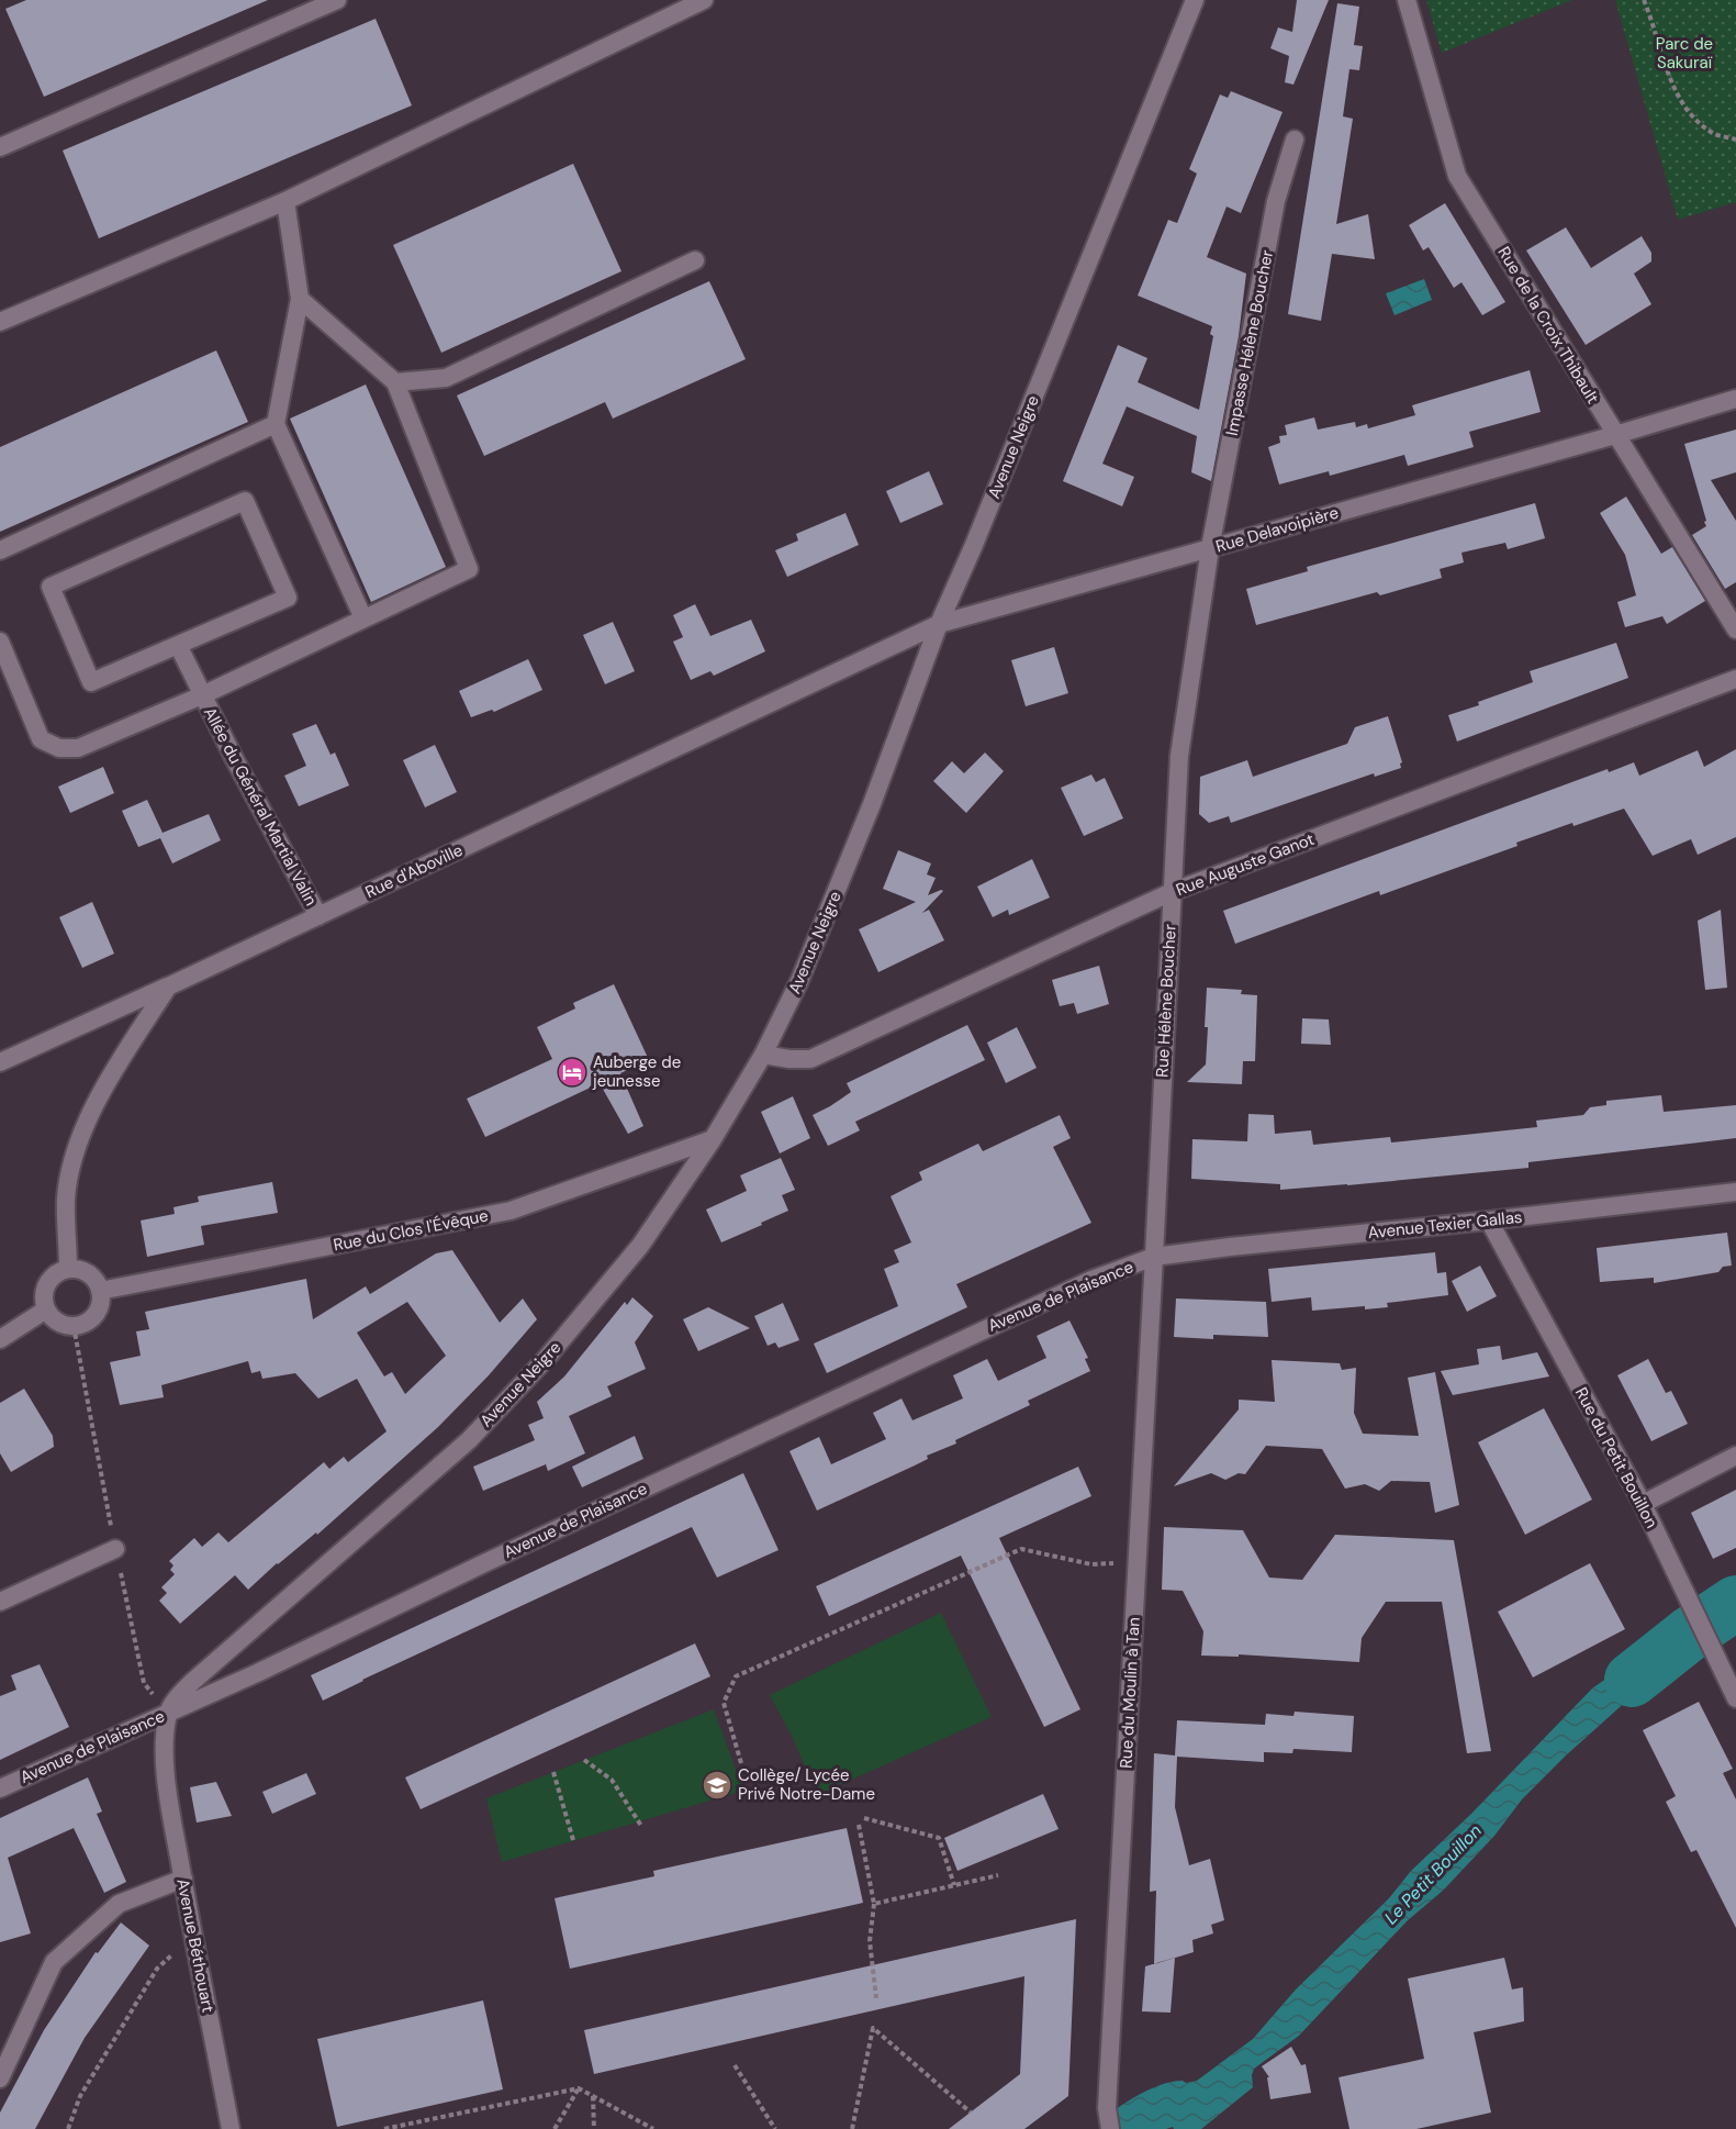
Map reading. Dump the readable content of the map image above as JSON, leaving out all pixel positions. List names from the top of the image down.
{
  "streets": {
    "street": [
      "Rue de la Croix Thibault",
      "Impasse Hélène Boucher",
      "Avenue Neigre",
      "Rue Delavoipière",
      "Allée du Général Martial Valin",
      "Rue Auguste Ganot",
      "Rue d'Aboville",
      "Rue Hélène Boucher",
      "Avenue Texier Gallas",
      "Rue du Clos l'Évêque",
      "Avenue de Plaisance",
      "Rue du Petit Bouillon",
      "Rue du Moulin à Tan",
      "Avenue Béthouart"
    ]
  },
  "crossings": [
    ["Rue de la Croix Thibault", "Rue Delavoipière"],
    ["Impasse Hélène Boucher", "Rue Delavoipière"],
    ["Impasse Hélène Boucher", "Rue Hélène Boucher"],
    ["Avenue Neigre", "Rue Delavoipière"],
    ["Avenue Neigre", "Rue Auguste Ganot"],
    ["Avenue Neigre", "Rue d'Aboville"],
    ["Avenue Neigre", "Rue du Clos l'Évêque"],
    ["Avenue Neigre", "Avenue de Plaisance"],
    ["Avenue Neigre", "Avenue Béthouart"],
    ["Rue Delavoipière", "Rue d'Aboville"],
    ["Rue Delavoipière", "Rue Hélène Boucher"],
    ["Allée du Général Martial Valin", "Rue d'Aboville"],
    ["Rue Auguste Ganot", "Rue Hélène Boucher"],
    ["Rue Hélène Boucher", "Avenue Texier Gallas"],
    ["Rue Hélène Boucher", "Avenue de Plaisance"],
    ["Rue Hélène Boucher", "Rue du Moulin à Tan"],
    ["Avenue Texier Gallas", "Avenue de Plaisance"],
    ["Avenue Texier Gallas", "Rue du Petit Bouillon"],
    ["Avenue Texier Gallas", "Rue du Moulin à Tan"],
    ["Avenue de Plaisance", "Rue du Moulin à Tan"],
    ["Avenue de Plaisance", "Avenue Béthouart"]
  ],
  "water": ["Le Petit Bouillon"],
  "parks": ["Parc de Sakuraï"],
  "places": {
    "hotel": ["Auberge de jeunesse"],
    "school or university": ["Collège/ Lycée Privé Notre-Dame"]
  }
}
